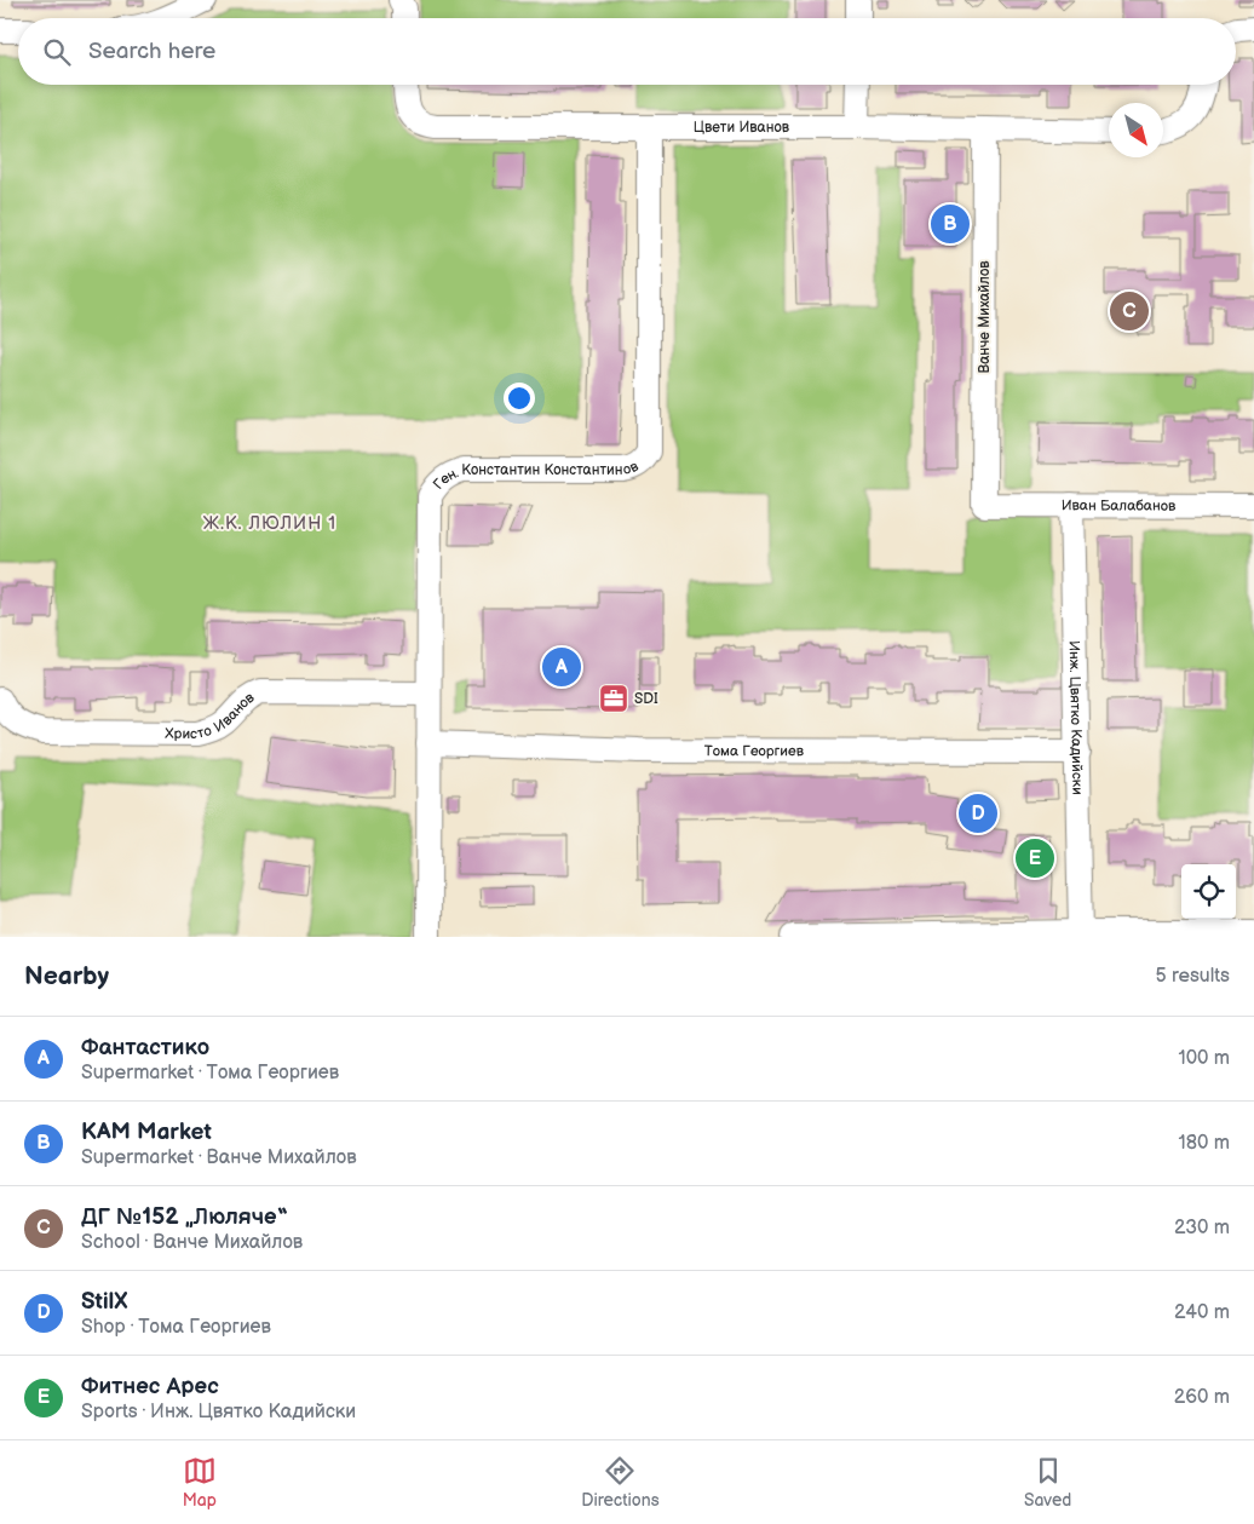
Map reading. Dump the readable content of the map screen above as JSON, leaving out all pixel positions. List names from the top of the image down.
{
  "streets": {
    "street": [
      "Цвети Иванов",
      "Ванче Михайлов",
      "Ген. Константин Константинов",
      "Иван Балабанов",
      "Христо Иванов",
      "Инж. Цвятко Кадийски",
      "Тома Георгиев"
    ]
  },
  "crossings": [
    ["Цвети Иванов", "Ванче Михайлов"],
    ["Цвети Иванов", "Ген. Константин Константинов"],
    ["Ванче Михайлов", "Иван Балабанов"],
    ["Ген. Константин Константинов", "Христо Иванов"],
    ["Ген. Константин Константинов", "Тома Георгиев"],
    ["Иван Балабанов", "Инж. Цвятко Кадийски"],
    ["Инж. Цвятко Кадийски", "Тома Георгиев"]
  ],
  "districts": ["Ж.К. ЛЮЛИН 1"],
  "places": {
    "office": ["SDI"]
  },
  "north": "bottom right",
  "page": {
    "search": "Search here",
    "pins": [
      "B",
      "C",
      "A",
      "D",
      "E"
    ],
    "heading": ["Nearby", "5 results"],
    "list": [
      {
        "mark": "A",
        "name": "Фантастико",
        "note": "Supermarket · Тома Георгиев",
        "value": "100 m"
      },
      {
        "mark": "B",
        "name": "KAM Market",
        "note": "Supermarket · Ванче Михайлов",
        "value": "180 m"
      },
      {
        "mark": "C",
        "name": "ДГ №152 „Люляче“",
        "note": "School · Ванче Михайлов",
        "value": "230 m"
      },
      {
        "mark": "D",
        "name": "StilX",
        "note": "Shop · Тома Георгиев",
        "value": "240 m"
      },
      {
        "mark": "E",
        "name": "Фитнес Арес",
        "note": "Sports · Инж. Цвятко Кадийски",
        "value": "260 m"
      }
    ],
    "nav": ["Map", "Directions", "Saved"]
  }
}
